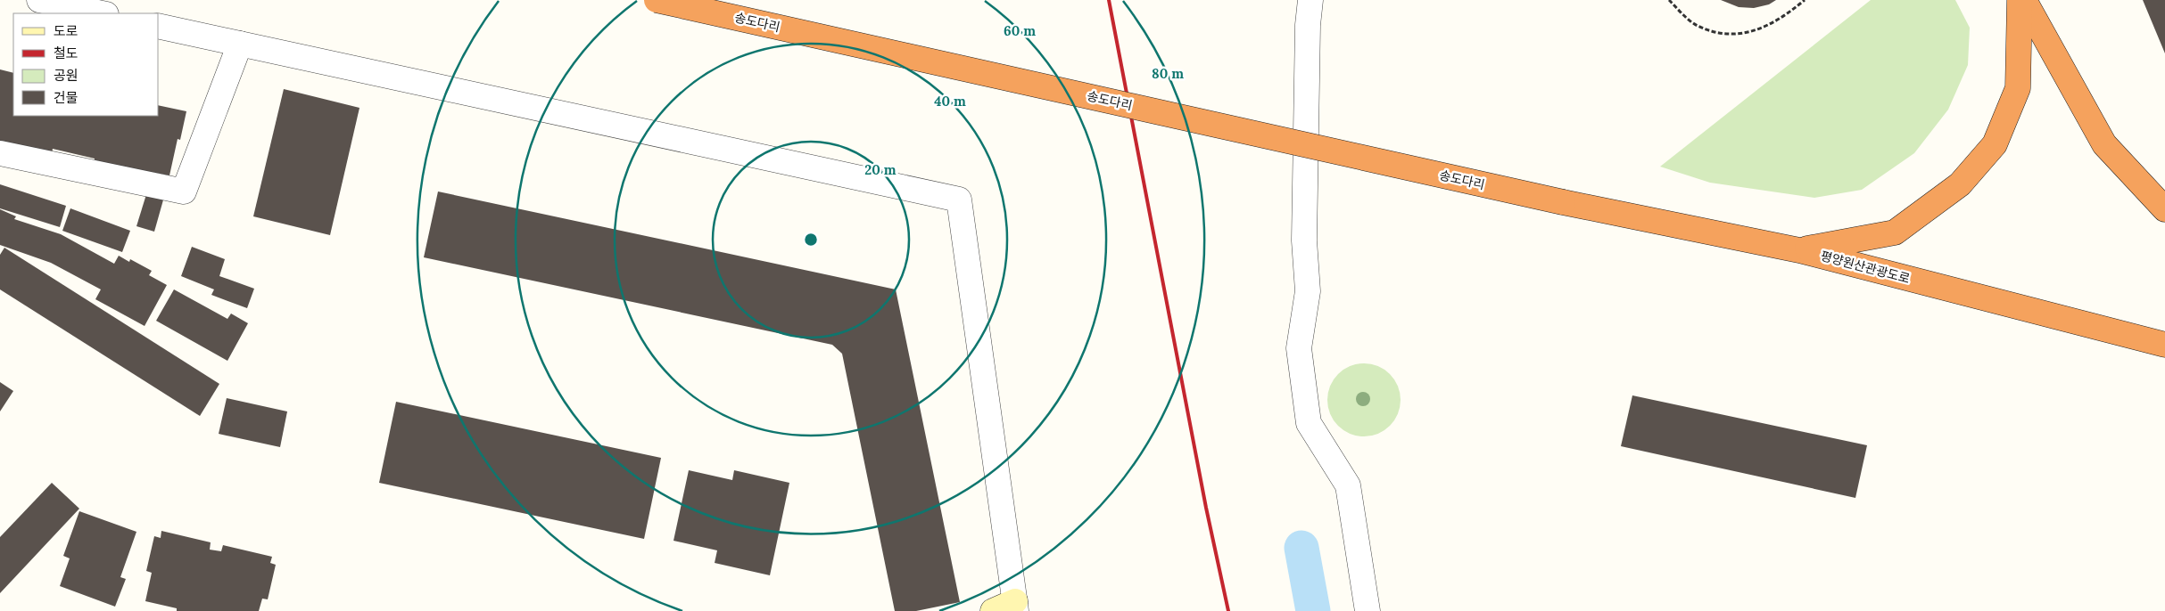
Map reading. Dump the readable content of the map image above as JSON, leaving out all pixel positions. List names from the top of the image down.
{
  "streets": {
    "highway": ["송도다리", "평양원산관광도로"]
  },
  "crossings": [
    ["송도다리", "평양원산관광도로"]
  ],
  "legend": [
    "도로",
    "철도",
    "공원",
    "건물"
  ],
  "rings": [
    "60 m",
    "80 m",
    "40 m",
    "20 m"
  ]
}
